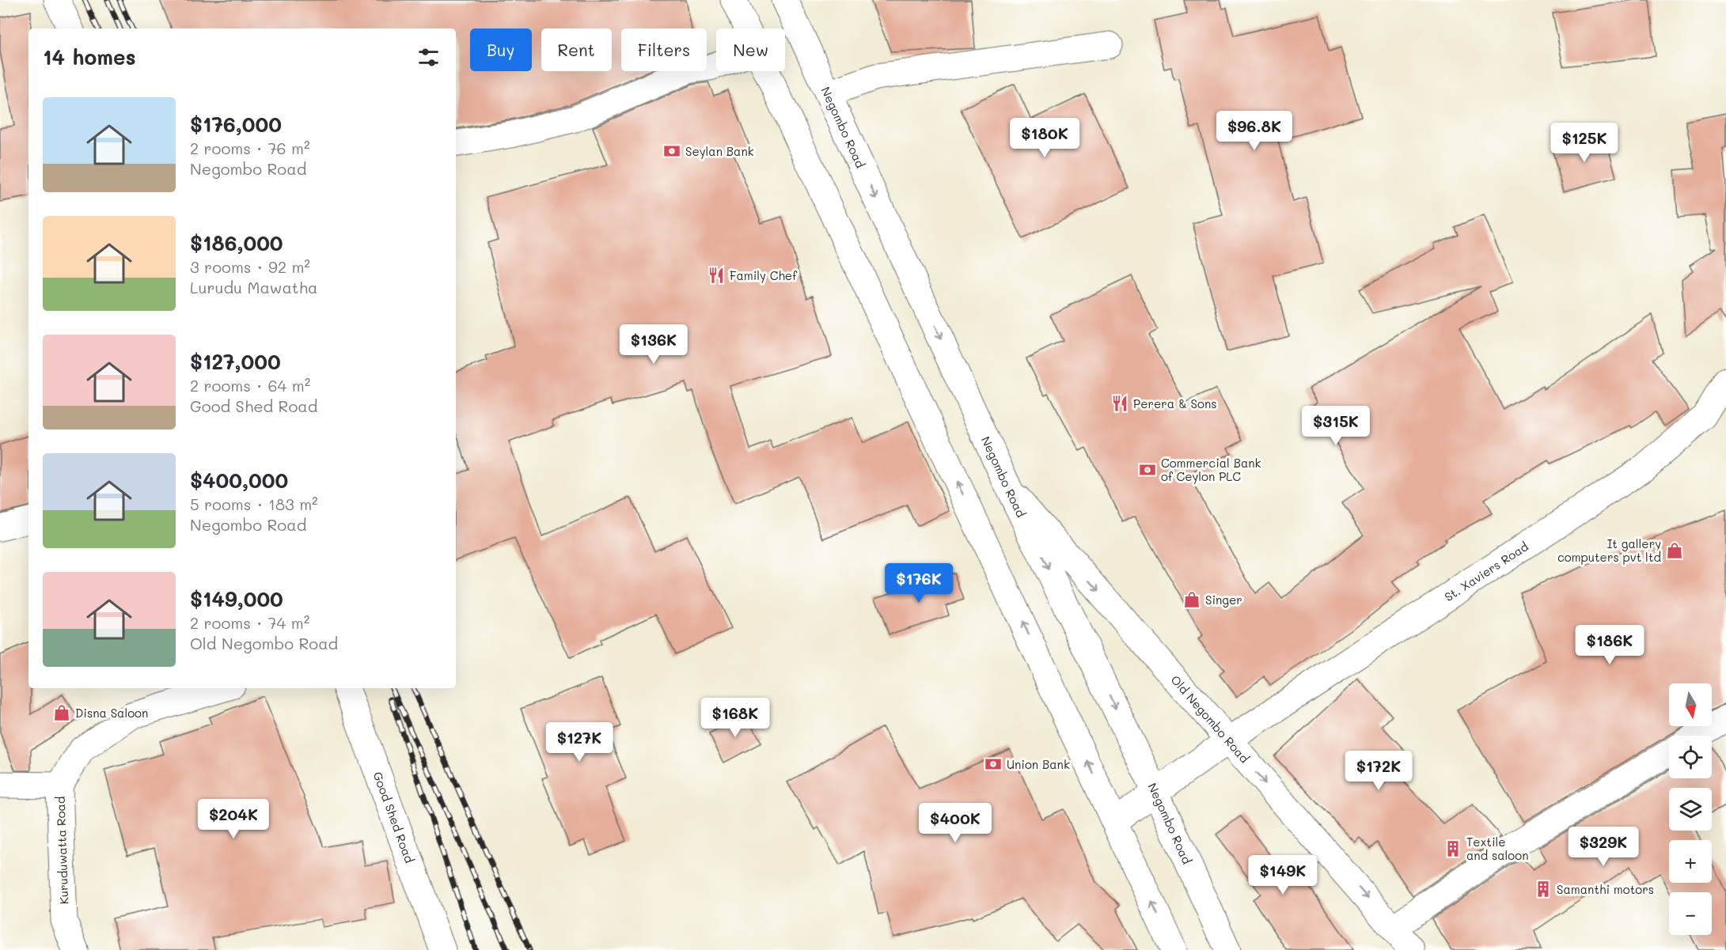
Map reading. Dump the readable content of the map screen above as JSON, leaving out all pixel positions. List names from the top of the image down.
{
  "streets": {
    "main road": [
      "Negombo Road",
      "St. Xaviers Road",
      "Old Negombo Road",
      "Good Shed Road",
      "Kuruduwatta Road"
    ]
  },
  "crossings": [
    ["Negombo Road", "St. Xaviers Road"],
    ["Negombo Road", "Old Negombo Road"],
    ["St. Xaviers Road", "Old Negombo Road"]
  ],
  "places": {
    "bank": ["Seylan Bank", "Commercial Bank of Ceylon PLC", "Union Bank"],
    "restaurant": ["Family Chef", "Perera & Sons"],
    "shop": ["It gallery computers pvt ltd", "Singer", "Disna Saloon"],
    "building": ["Textile and saloon", "Samanthi motors"]
  },
  "north": "bottom",
  "page": {
    "chip": [
      "Buy",
      "Rent",
      "Filters",
      "New"
    ],
    "heading": "14 homes",
    "list": [
      {
        "name": "$176,000",
        "note": "2 rooms · 76 m² · Negombo Road"
      },
      {
        "name": "$186,000",
        "note": "3 rooms · 92 m² · Lurudu Mawatha"
      },
      {
        "name": "$127,000",
        "note": "2 rooms · 64 m² · Good Shed Road"
      },
      {
        "name": "$400,000",
        "note": "5 rooms · 183 m² · Negombo Road"
      },
      {
        "name": "$149,000",
        "note": "2 rooms · 74 m² · Old Negombo Road"
      }
    ],
    "price": [
      "$96.8K",
      "$180K",
      "$125K",
      "$136K",
      "$315K",
      "$176K",
      "$186K",
      "$168K",
      "$127K",
      "$172K",
      "$204K",
      "$400K",
      "$329K",
      "$149K"
    ],
    "map_buttons": ["+", "−"]
  }
}
